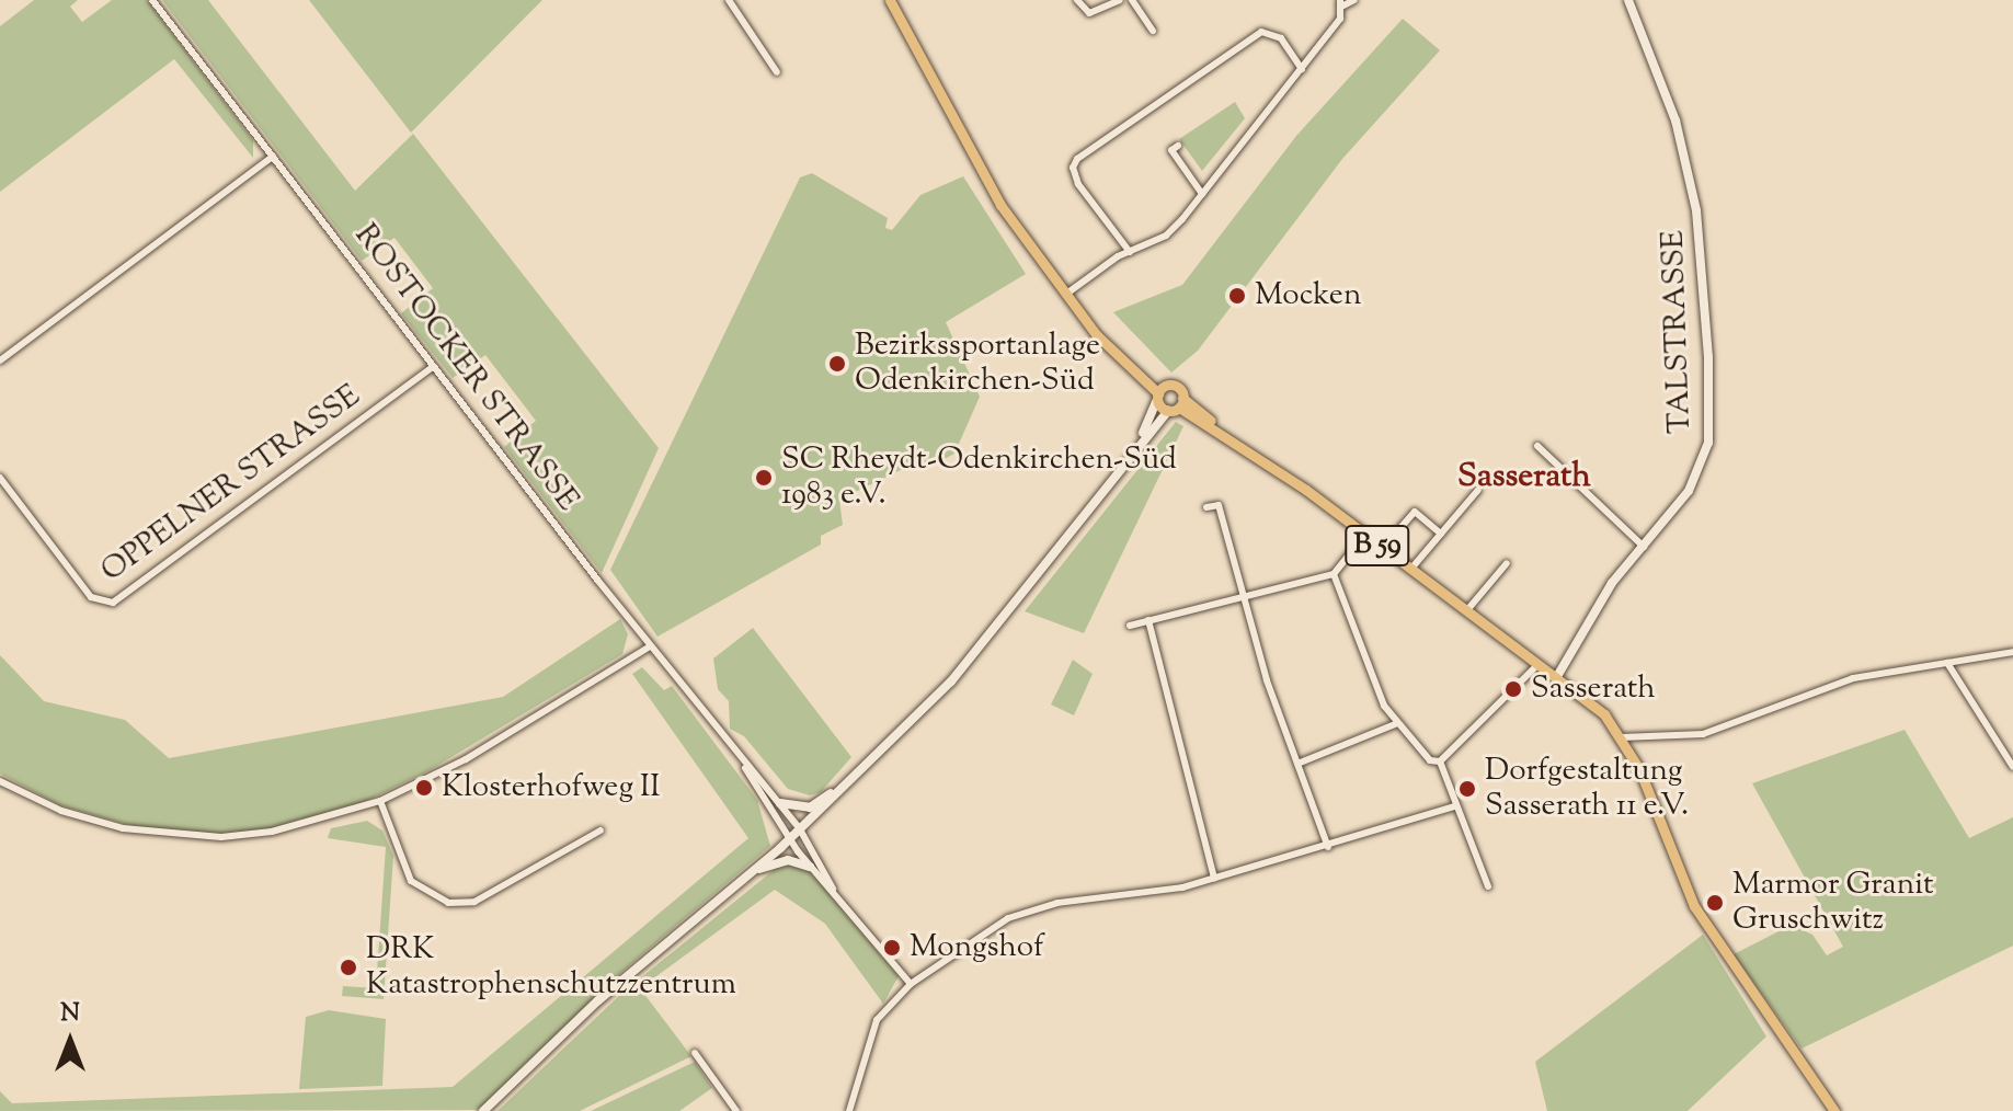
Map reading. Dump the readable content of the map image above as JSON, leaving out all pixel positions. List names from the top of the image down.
{
  "streets": {
    "main road": ["TALSTRASSE", "B 59"],
    "street": ["ROSTOCKER STRASSE", "OPPELNER STRASSE"]
  },
  "crossings": [
    ["TALSTRASSE", "B 59"],
    ["ROSTOCKER STRASSE", "OPPELNER STRASSE"]
  ],
  "districts": ["Sasserath"],
  "places": [
    "Mocken",
    "Bezirkssportanlage Odenkirchen-Süd",
    "SC Rheydt-Odenkirchen-Süd 1983 e.V.",
    "Sasserath",
    "Klosterhofweg II",
    "Dorfgestaltung Sasserath 11 e.V.",
    "Marmor Granit Gruschwitz",
    "Mongshof",
    "DRK Katastrophenschutzzentrum"
  ],
  "north": "top"
}
